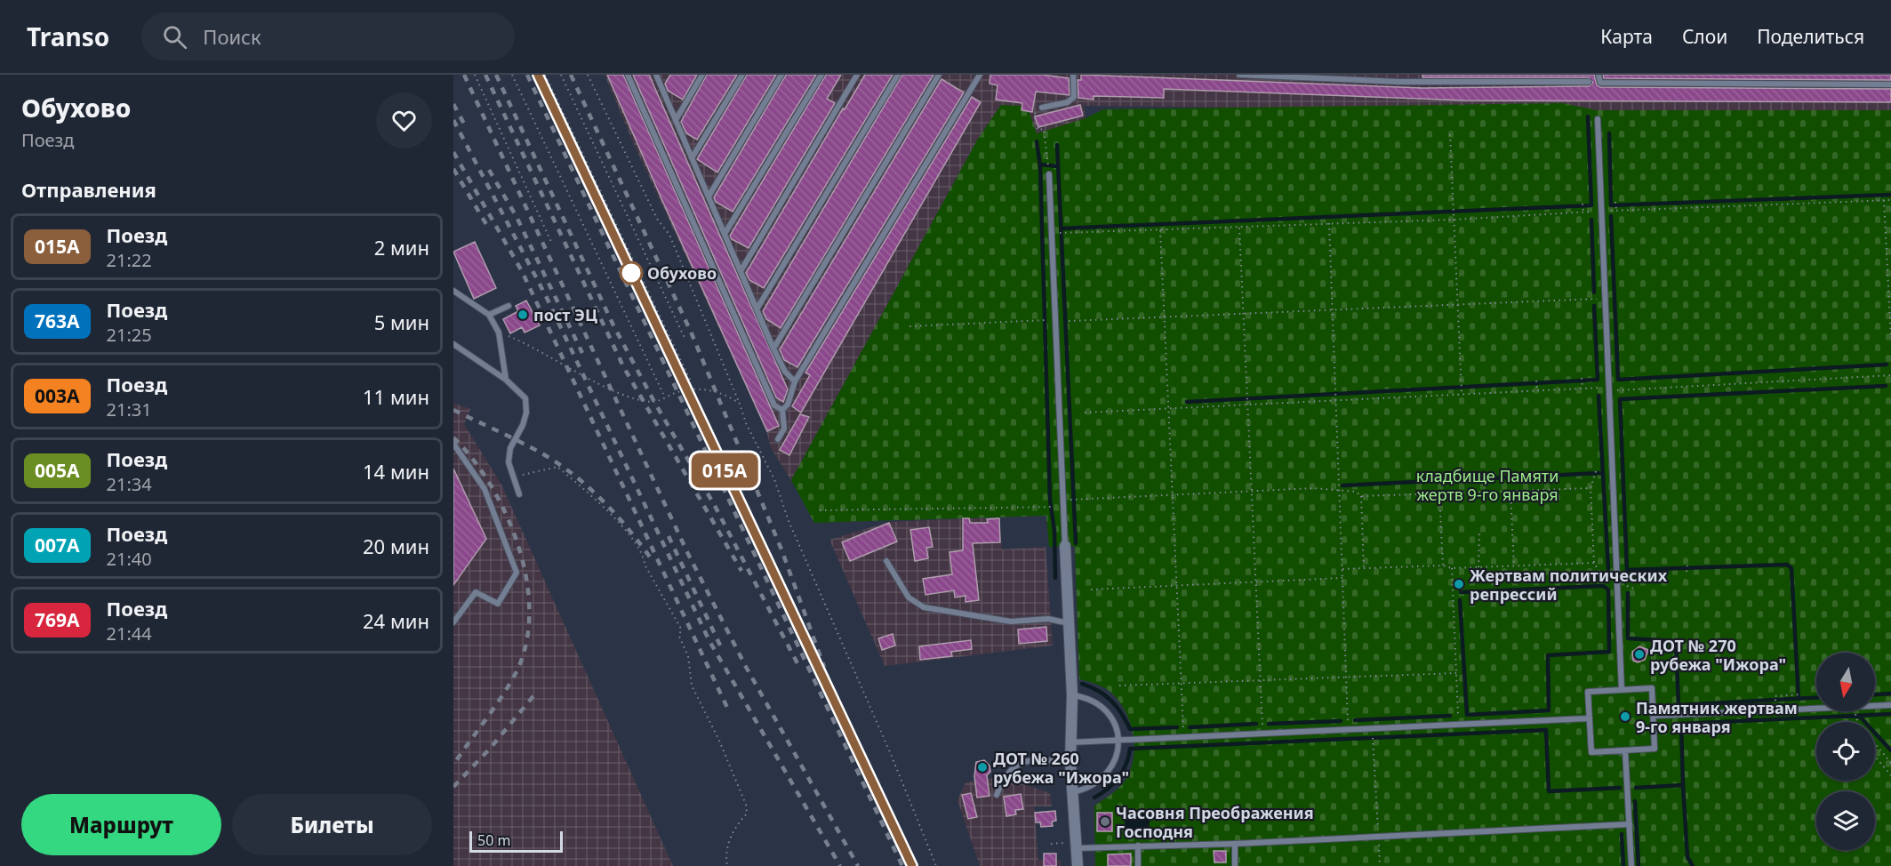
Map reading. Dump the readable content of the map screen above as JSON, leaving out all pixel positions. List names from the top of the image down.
{
  "parks": ["кладбище Памяти жертв 9-го января"],
  "places": [
    "Обухово",
    "пост ЭЦ",
    "Жертвам политических репрессий",
    "ДОТ № 270 рубежа \"Ижора\"",
    "Памятник жертвам 9-го января",
    "ДОТ № 260 рубежа \"Ижора\"",
    "Часовня Преображения Господня"
  ],
  "scale_bar": "50 m",
  "north": "bottom",
  "page": {
    "header": "Transo",
    "search": "Поиск",
    "nav": ["Карта", "Слои", "Поделиться"],
    "heading": [
      ["Обухово", "Поезд"],
      "Отправления"
    ],
    "on_map": "015А",
    "list": [
      {
        "mark": "015А",
        "name": "Поезд",
        "note": "21:22",
        "value": "2 мин"
      },
      {
        "mark": "763А",
        "name": "Поезд",
        "note": "21:25",
        "value": "5 мин"
      },
      {
        "mark": "003А",
        "name": "Поезд",
        "note": "21:31",
        "value": "11 мин"
      },
      {
        "mark": "005А",
        "name": "Поезд",
        "note": "21:34",
        "value": "14 мин"
      },
      {
        "mark": "007А",
        "name": "Поезд",
        "note": "21:40",
        "value": "20 мин"
      },
      {
        "mark": "769А",
        "name": "Поезд",
        "note": "21:44",
        "value": "24 мин"
      }
    ],
    "buttons": ["Маршрут", "Билеты"],
    "scale": "50 m"
  }
}
